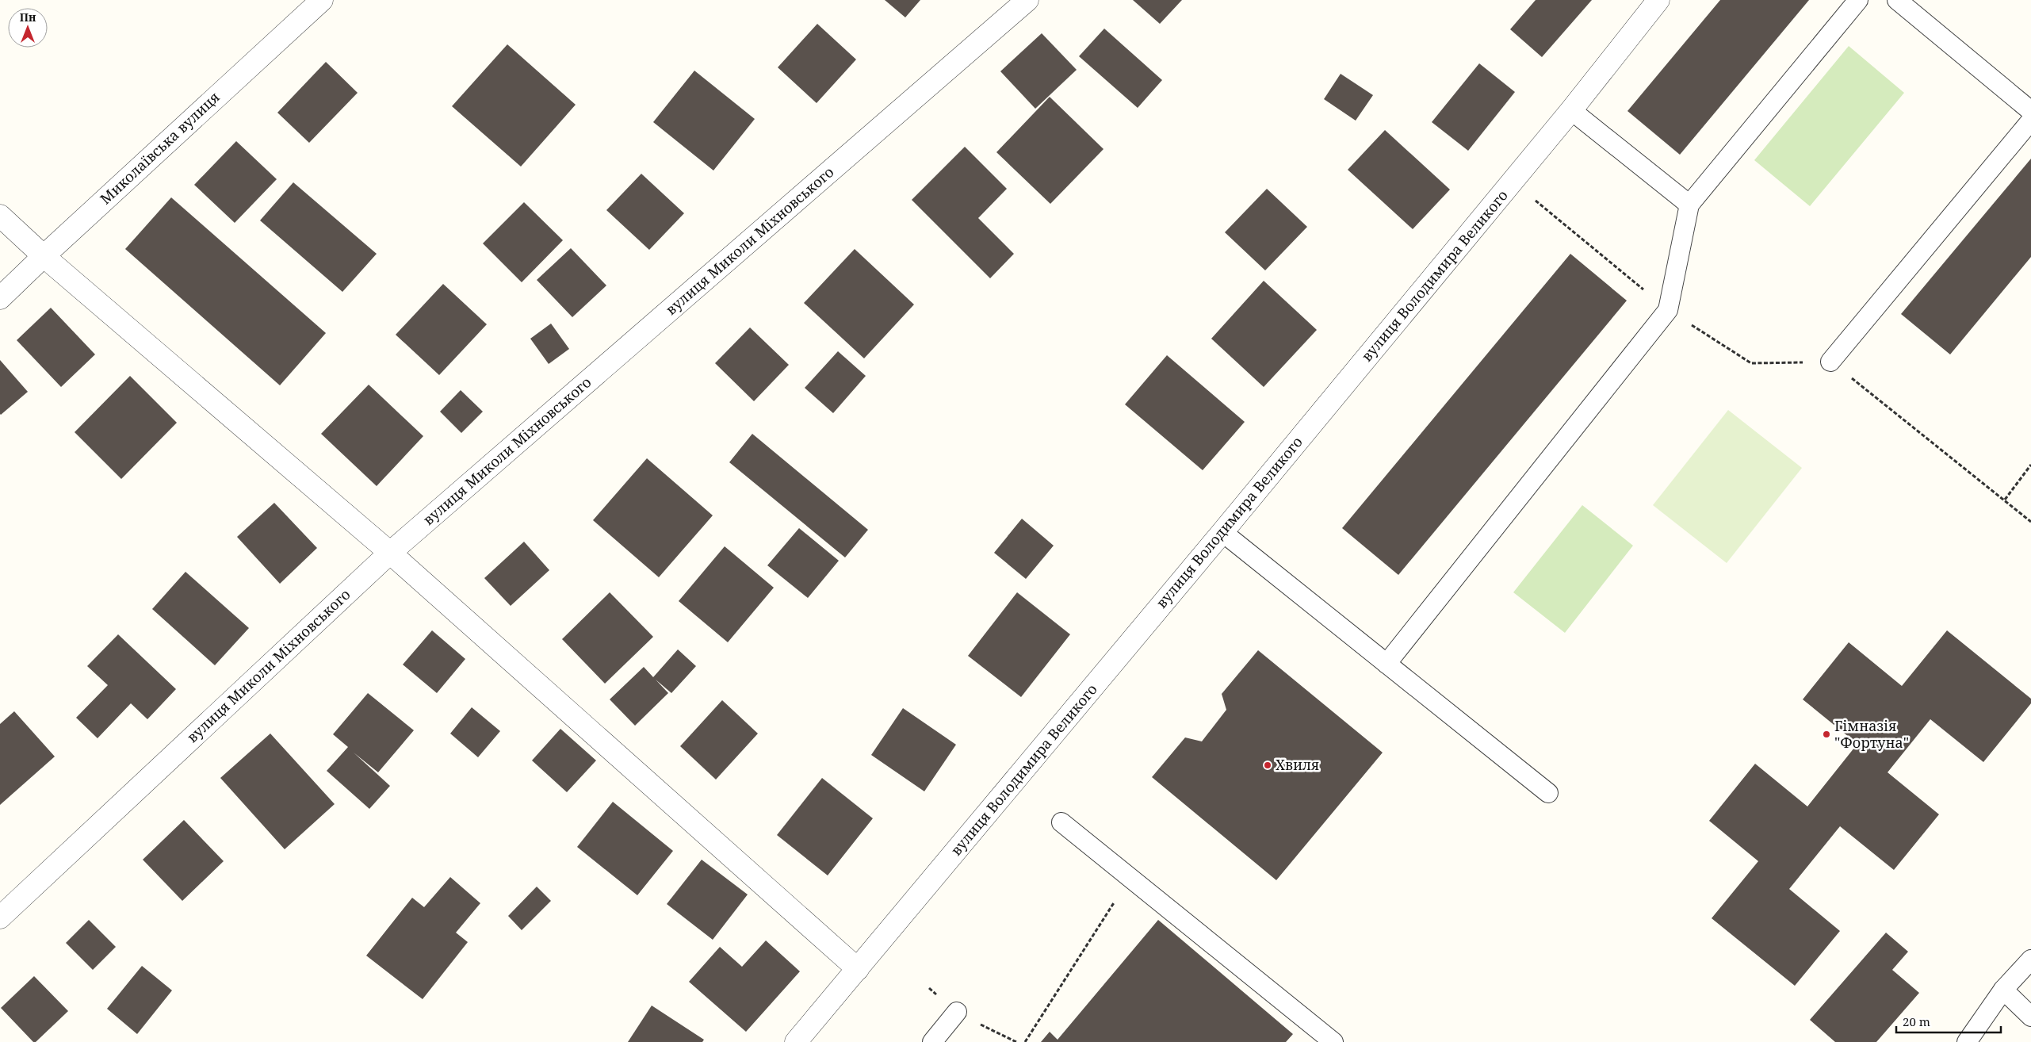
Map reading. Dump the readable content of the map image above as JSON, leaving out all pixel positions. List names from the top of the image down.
{
  "streets": {
    "street": ["Миколаївська вулиця", "вулиця Миколи Міхновського", "вулиця Володимира Великого"]
  },
  "places": ["Гімназія \"Фортуна\"", "Хвиля"],
  "scale_bar": "20 m",
  "north": "top"
}
